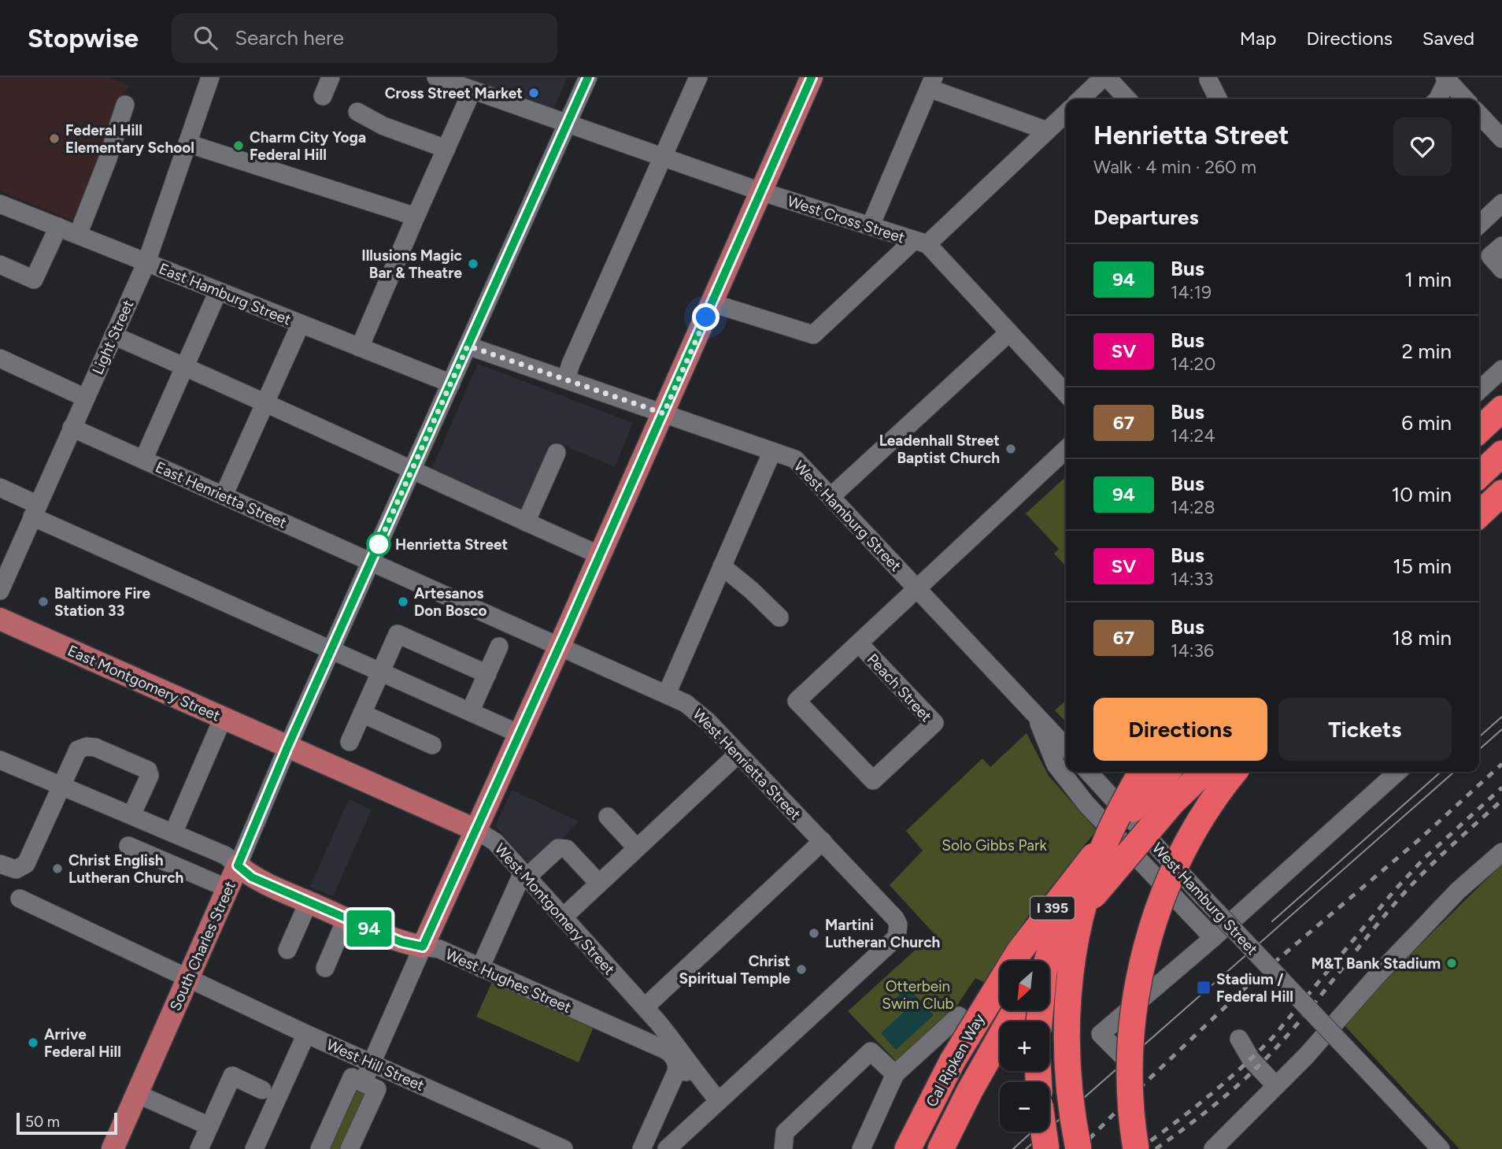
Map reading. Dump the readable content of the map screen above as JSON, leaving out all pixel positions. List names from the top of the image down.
{
  "streets": {
    "highway": ["I 395", "Cal Ripken Way"],
    "main road": [
      "East Montgomery Street",
      "West Montgomery Street",
      "South Charles Street",
      "West Hughes Street"
    ],
    "street": [
      "West Cross Street",
      "East Hamburg Street",
      "Light Street",
      "East Henrietta Street",
      "West Hamburg Street",
      "Peach Street",
      "West Henrietta Street",
      "West Hill Street"
    ]
  },
  "crossings": [
    ["West Cross Street", "South Charles Street"],
    ["East Hamburg Street", "Light Street"],
    ["East Hamburg Street", "South Charles Street"],
    ["Light Street", "East Henrietta Street"],
    ["East Henrietta Street", "West Henrietta Street"],
    ["East Henrietta Street", "South Charles Street"],
    ["West Hamburg Street", "South Charles Street"],
    ["East Montgomery Street", "West Montgomery Street"],
    ["East Montgomery Street", "South Charles Street"],
    ["West Henrietta Street", "West Montgomery Street"],
    ["West Henrietta Street", "South Charles Street"],
    ["West Montgomery Street", "South Charles Street"],
    ["West Montgomery Street", "West Hughes Street"],
    ["South Charles Street", "West Hughes Street"],
    ["South Charles Street", "West Hill Street"]
  ],
  "parks": ["Solo Gibbs Park", "Otterbein Swim Club"],
  "places": {
    "other": [
      "Cross Street Market",
      "Federal Hill Elementary School",
      "Charm City Yoga Federal Hill",
      "Illusions Magic Bar & Theatre",
      "Leadenhall Street Baptist Church",
      "Henrietta Street",
      "Baltimore Fire Station 33",
      "Artesanos Don Bosco",
      "Christ English Lutheran Church",
      "Martini Lutheran Church",
      "M&T Bank Stadium",
      "Christ Spiritual Temple",
      "Arrive Federal Hill"
    ],
    "transit": ["Stadium / Federal Hill"]
  },
  "lines": ["bus line 94"],
  "scale_bar": "50 m",
  "north": "bottom left",
  "page": {
    "header": "Stopwise",
    "search": "Search here",
    "nav": ["Map", "Directions", "Saved"],
    "on_map": "94",
    "heading": [
      ["Henrietta Street", "Walk · 4 min · 260 m"],
      "Departures"
    ],
    "list": [
      {
        "mark": "94",
        "name": "Bus",
        "note": "14:19",
        "value": "1 min"
      },
      {
        "mark": "SV",
        "name": "Bus",
        "note": "14:20",
        "value": "2 min"
      },
      {
        "mark": "67",
        "name": "Bus",
        "note": "14:24",
        "value": "6 min"
      },
      {
        "mark": "94",
        "name": "Bus",
        "note": "14:28",
        "value": "10 min"
      },
      {
        "mark": "SV",
        "name": "Bus",
        "note": "14:33",
        "value": "15 min"
      },
      {
        "mark": "67",
        "name": "Bus",
        "note": "14:36",
        "value": "18 min"
      }
    ],
    "buttons": ["Directions", "Tickets"],
    "map_buttons": ["+", "−"],
    "scale": "50 m"
  }
}
